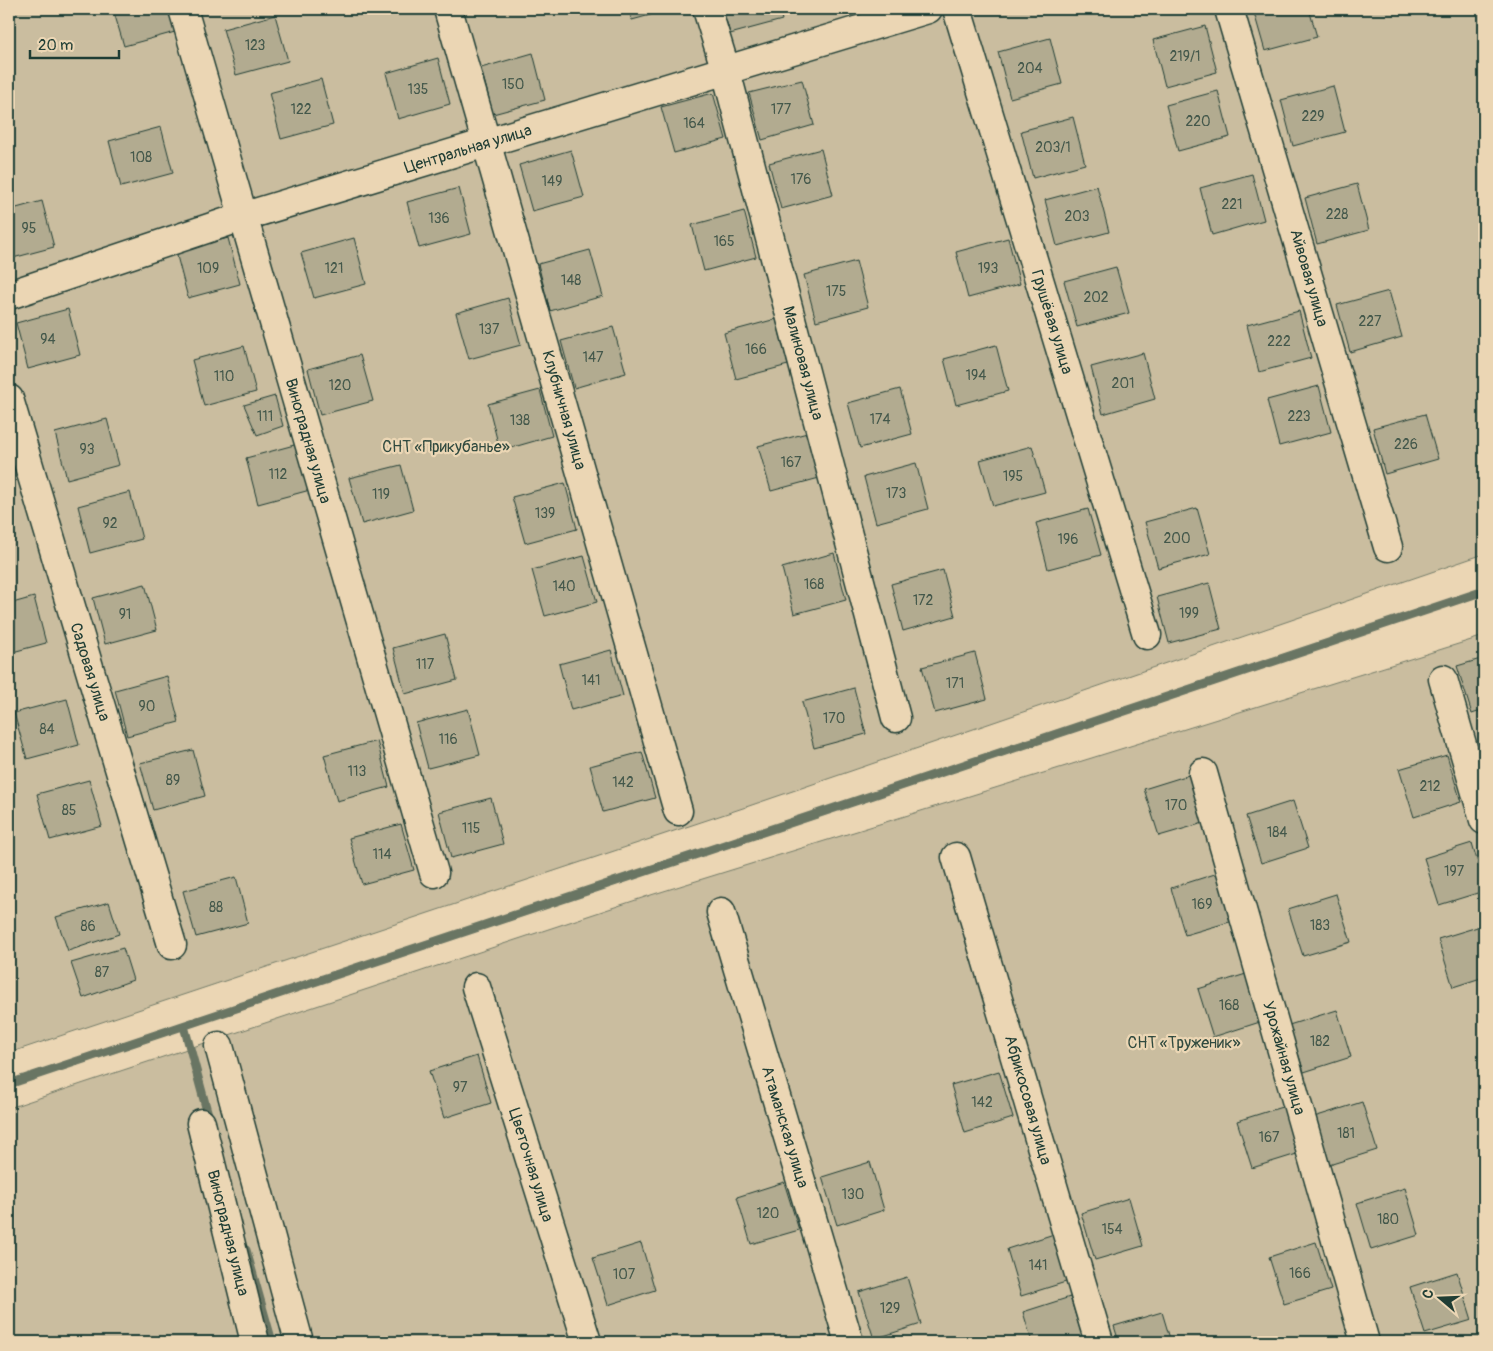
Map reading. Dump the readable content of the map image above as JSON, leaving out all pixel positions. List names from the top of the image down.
{
  "streets": {
    "street": [
      "Центральная улица",
      "Айвовая улица",
      "Грушёвая улица",
      "Малиновая улица",
      "Клубничная улица",
      "Виноградная улица",
      "Садовая улица",
      "Урожайная улица",
      "Абрикосовая улица",
      "Атаманская улица",
      "Цветочная улица"
    ]
  },
  "crossings": [
    ["Центральная улица", "Малиновая улица"],
    ["Центральная улица", "Клубничная улица"],
    ["Центральная улица", "Виноградная улица"]
  ],
  "parks": ["СНТ «Прикубанье»", "СНТ «Труженик»"],
  "house_numbers": [
    "123",
    "219/1",
    "204",
    "150",
    "135",
    "122",
    "177",
    "229",
    "220",
    "164",
    "203/1",
    "108",
    "176",
    "149",
    "221",
    "228",
    "203",
    "136",
    "95",
    "165",
    "109",
    "121",
    "193",
    "148",
    "175",
    "202",
    "227",
    "137",
    "94",
    "222",
    "166",
    "147",
    "194",
    "110",
    "201",
    "120",
    "111",
    "223",
    "174",
    "138",
    "226",
    "93",
    "167",
    "112",
    "195",
    "173",
    "119",
    "139",
    "92",
    "200",
    "196",
    "168",
    "140",
    "172",
    "199",
    "91",
    "117",
    "141",
    "171",
    "90",
    "170",
    "84",
    "116",
    "113",
    "89",
    "142",
    "212",
    "170",
    "85",
    "115",
    "184",
    "114",
    "197",
    "169",
    "88",
    "183",
    "86",
    "87",
    "168",
    "182",
    "97",
    "142",
    "181",
    "167",
    "130",
    "120",
    "180",
    "154",
    "141",
    "166",
    "107",
    "129"
  ],
  "scale_bar": "20 m",
  "north": "left"
}
